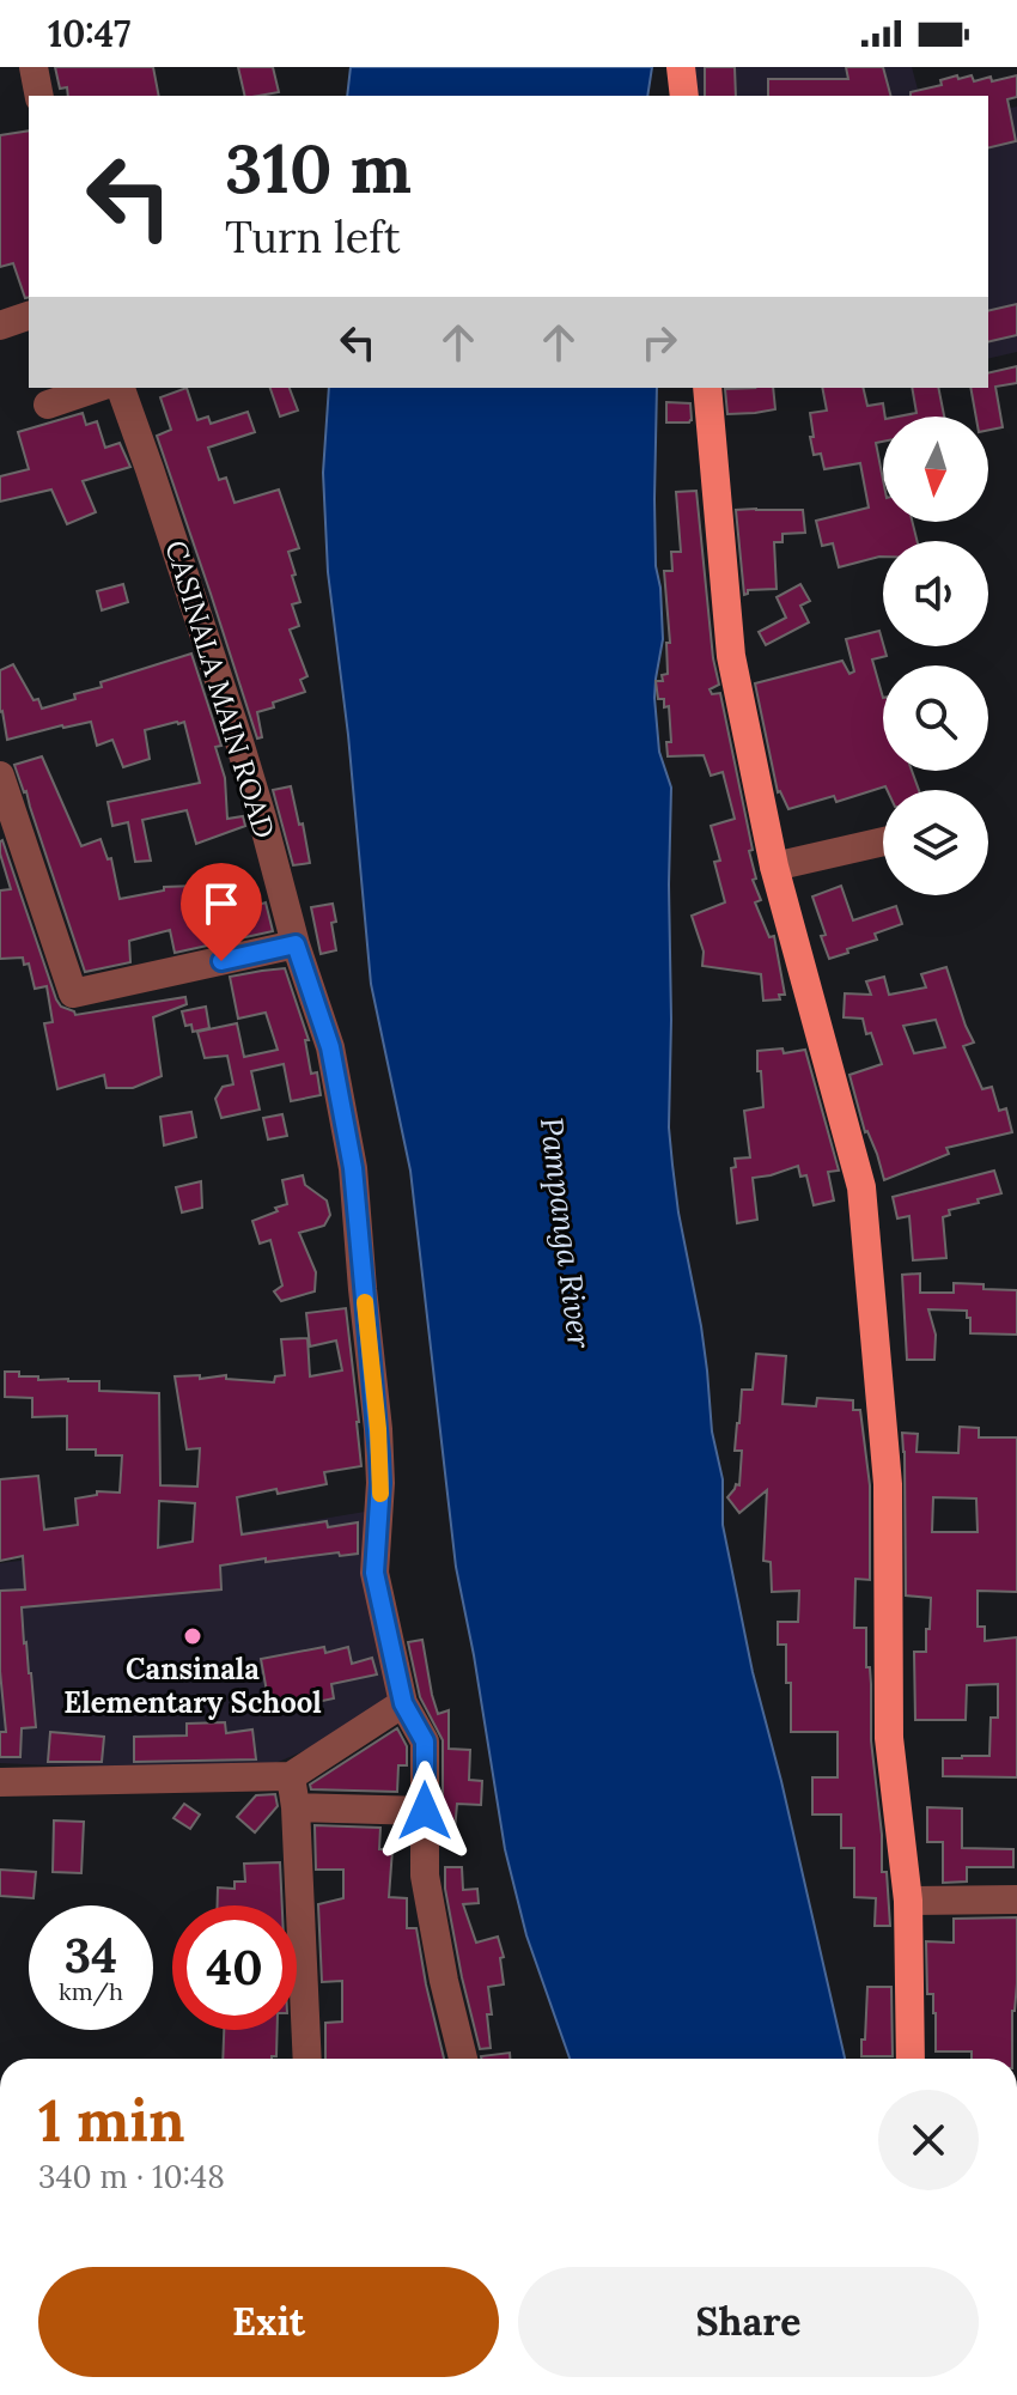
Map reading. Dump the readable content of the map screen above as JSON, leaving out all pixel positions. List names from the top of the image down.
{
  "streets": {
    "street": ["CASINALA MAIN ROAD"]
  },
  "water": ["Pampanga River"],
  "places": ["Cansinala Elementary School"],
  "north": "bottom",
  "page": {
    "status": "10:47",
    "turn": ["310 m", "Turn left"],
    "speed": "34 km/h",
    "limit": "40",
    "heading": ["1 min", "340 m · 10:48"],
    "buttons": ["Exit", "Share"]
  }
}
